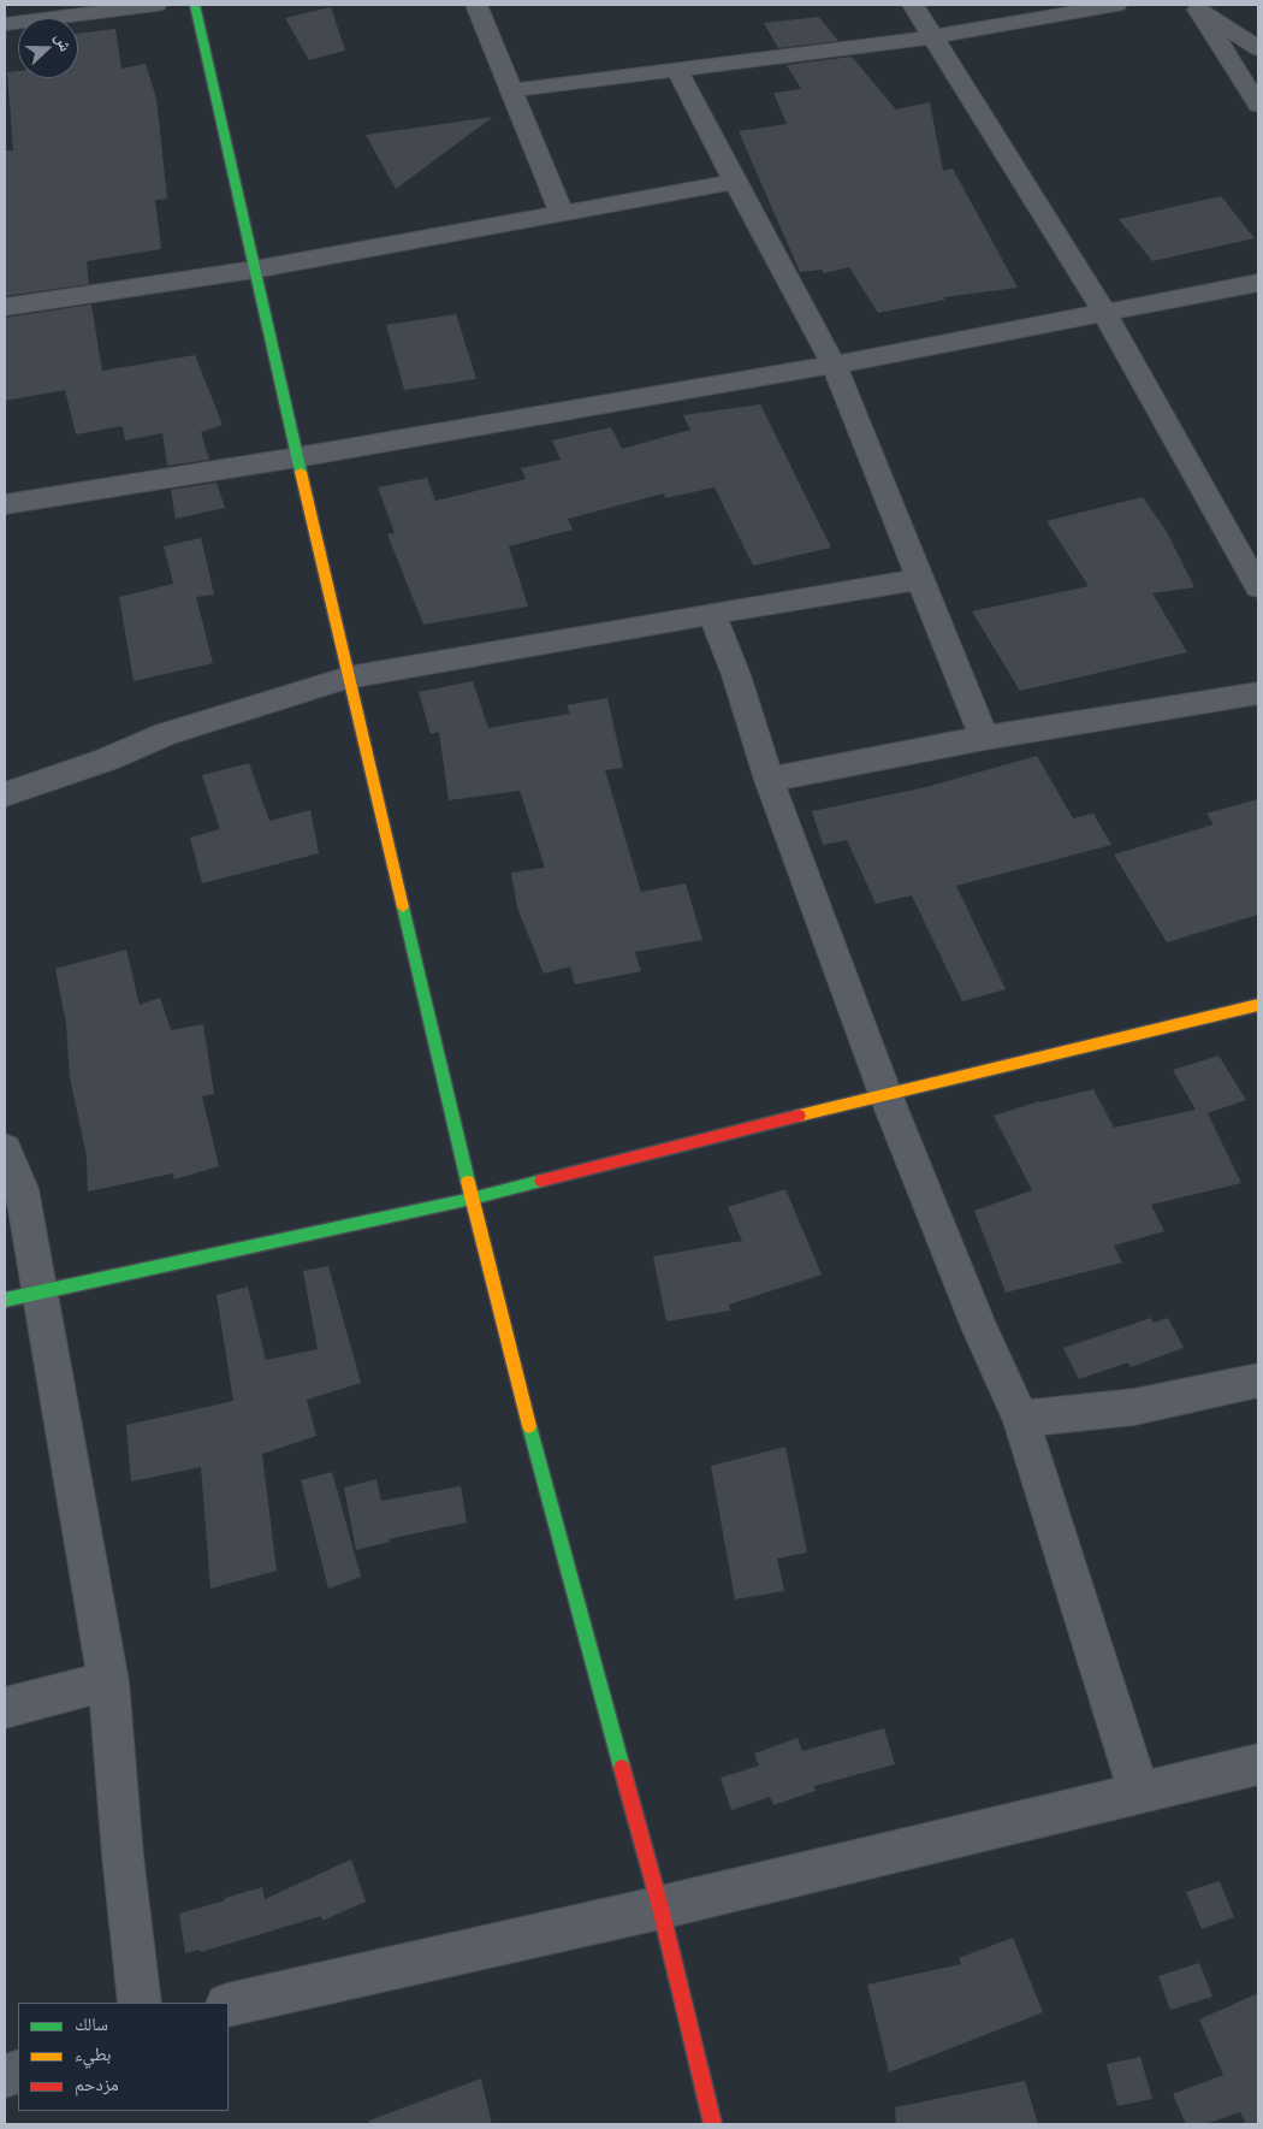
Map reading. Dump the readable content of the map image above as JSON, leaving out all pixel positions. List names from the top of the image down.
{
  "legend": ["سالك", "بطيء", "مزدحم"],
  "north": "right"
}
